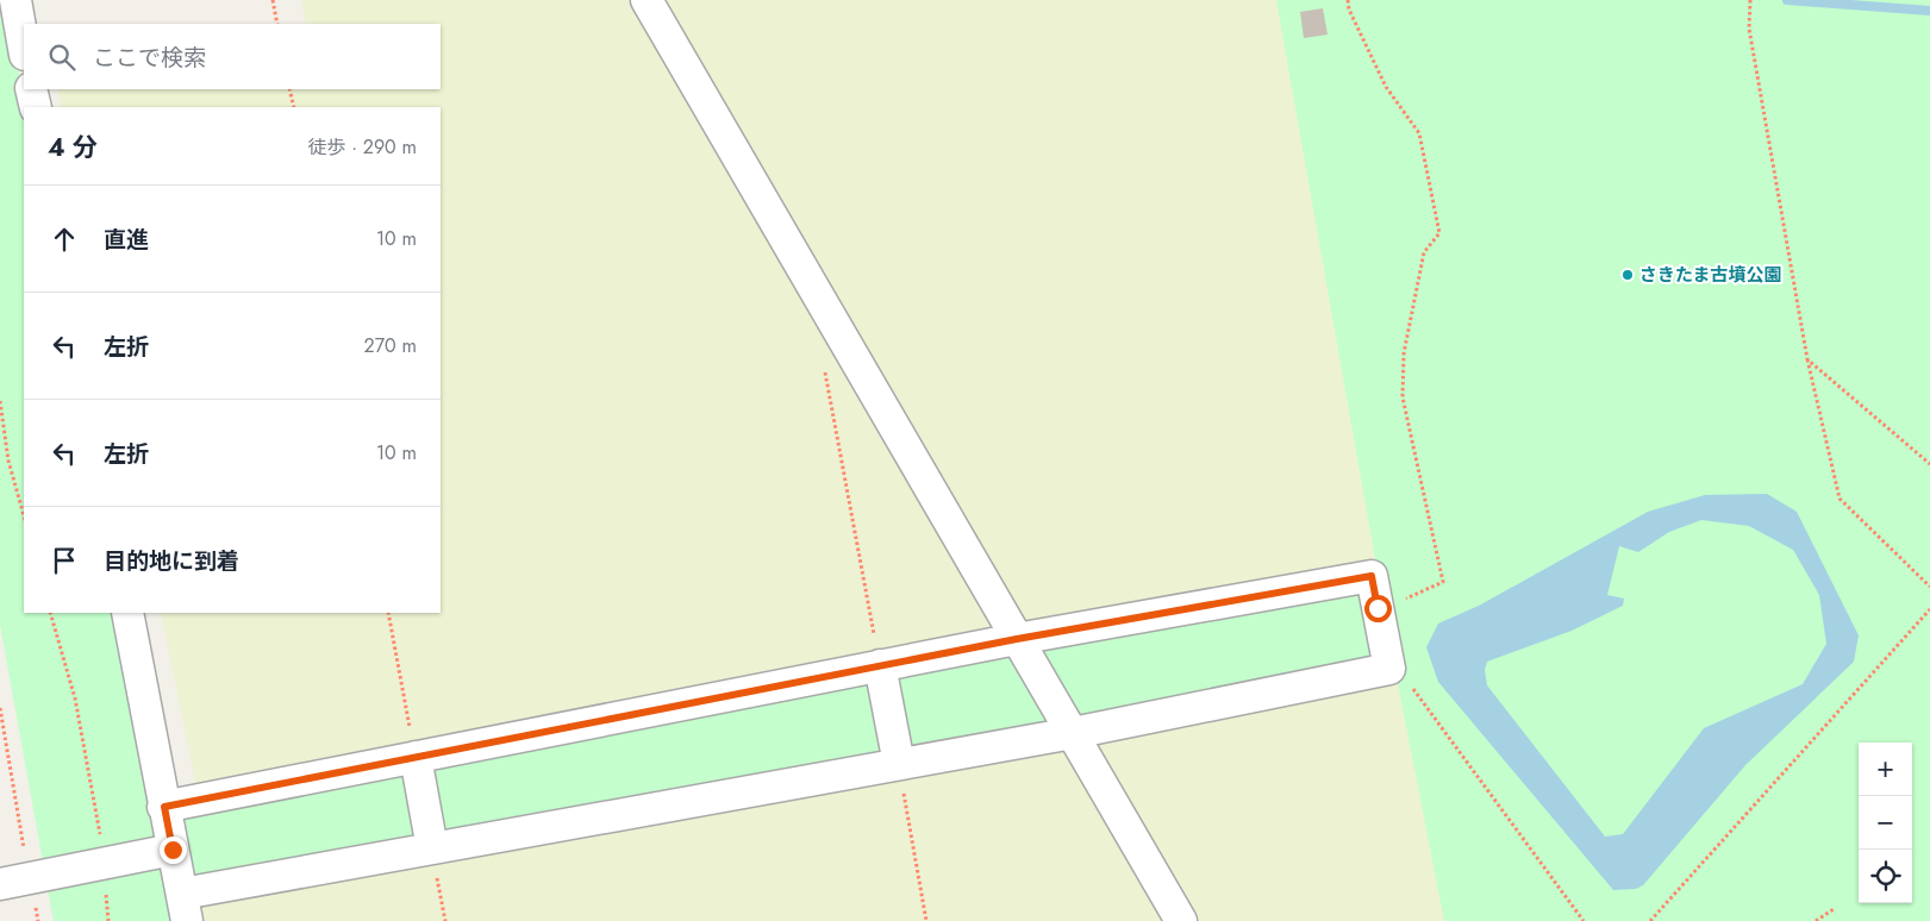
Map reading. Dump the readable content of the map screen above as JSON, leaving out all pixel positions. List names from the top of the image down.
{
  "places": ["さきたま古墳公園"],
  "page": {
    "search": "ここで検索",
    "heading": ["4 分", "徒歩 · 290 m"],
    "list": [
      ["直進", "10 m"],
      ["左折", "270 m"],
      ["左折", "10 m"],
      "目的地に到着"
    ],
    "map_buttons": ["+", "−"]
  }
}
